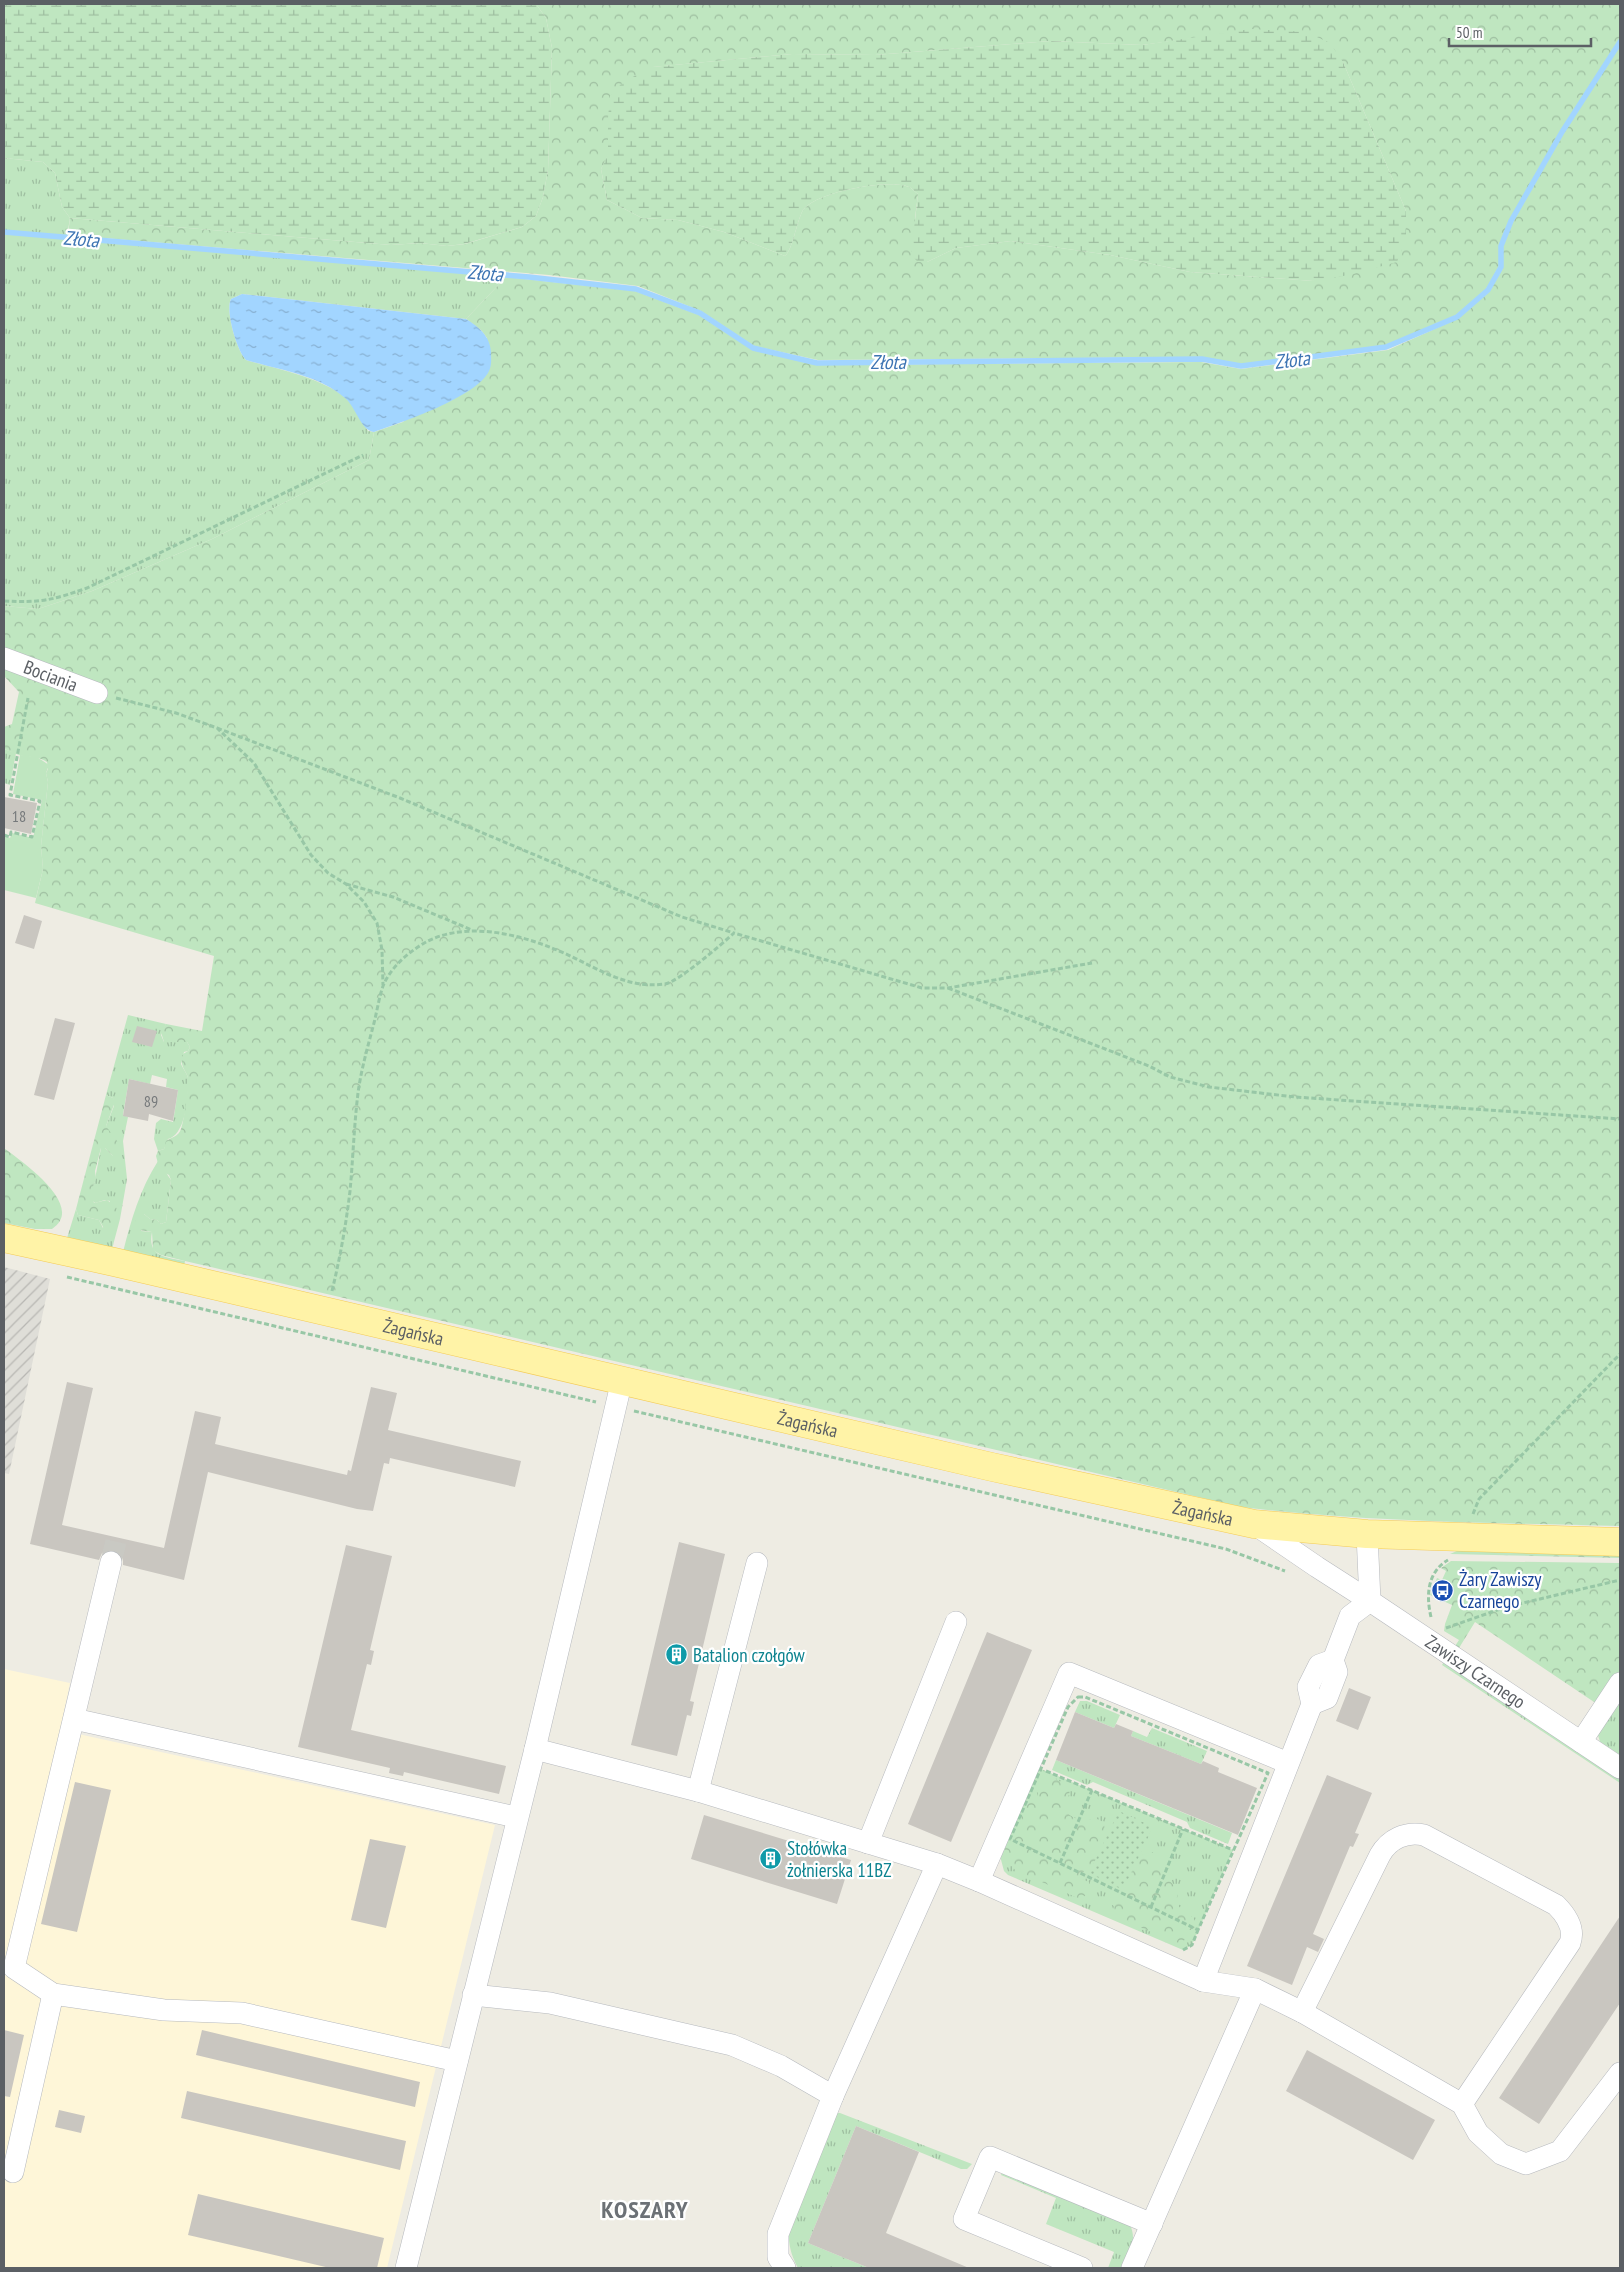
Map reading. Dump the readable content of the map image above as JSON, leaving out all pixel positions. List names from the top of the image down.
{
  "streets": {
    "main road": ["Żagańska"],
    "street": ["Bociania", "Zawiszy Czarnego"]
  },
  "crossings": [
    ["Żagańska", "Zawiszy Czarnego"]
  ],
  "districts": ["KOSZARY"],
  "water": ["Złota"],
  "places": {
    "bus stop": ["Żary Zawiszy Czarnego"],
    "building": ["Batalion czołgów", "Stołówka żołnierska 11BZ"]
  },
  "house_numbers": ["18", "89"],
  "scale_bar": "50 m"
}
